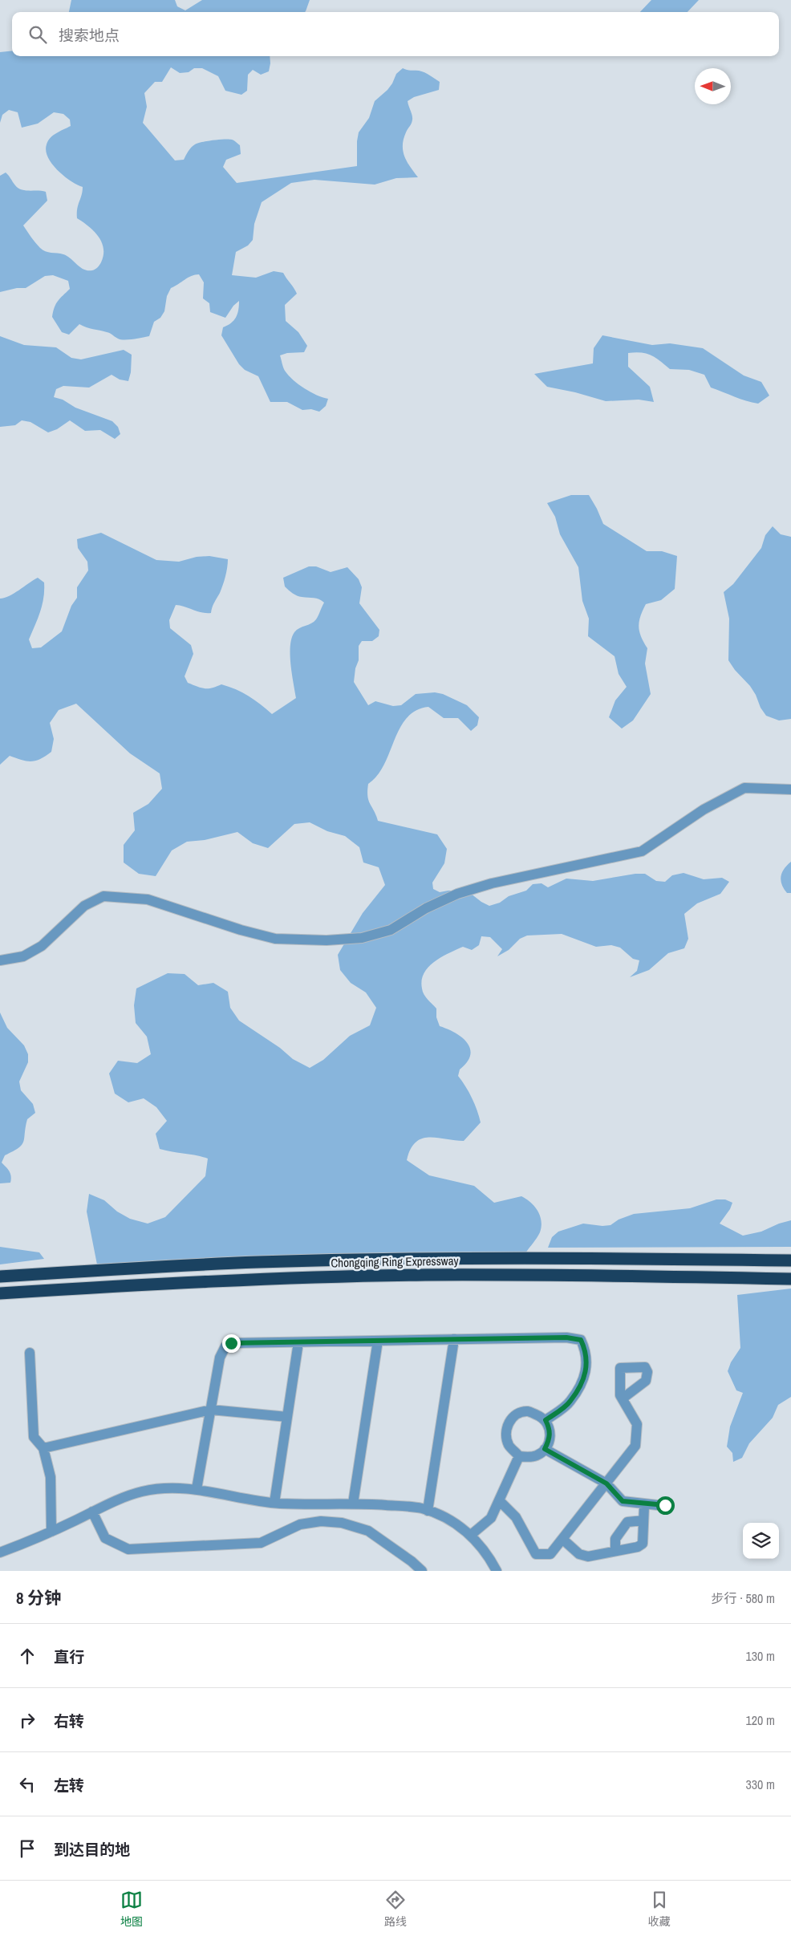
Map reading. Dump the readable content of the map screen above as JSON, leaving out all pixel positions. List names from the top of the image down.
{
  "streets": {
    "highway": ["Chongqing Ring Expressway"]
  },
  "north": "left",
  "page": {
    "search": "搜索地点",
    "heading": ["8 分钟", "步行 · 580 m"],
    "list": [
      ["直行", "130 m"],
      ["右转", "120 m"],
      ["左转", "330 m"],
      "到达目的地"
    ],
    "nav": ["地图", "路线", "收藏"]
  }
}
